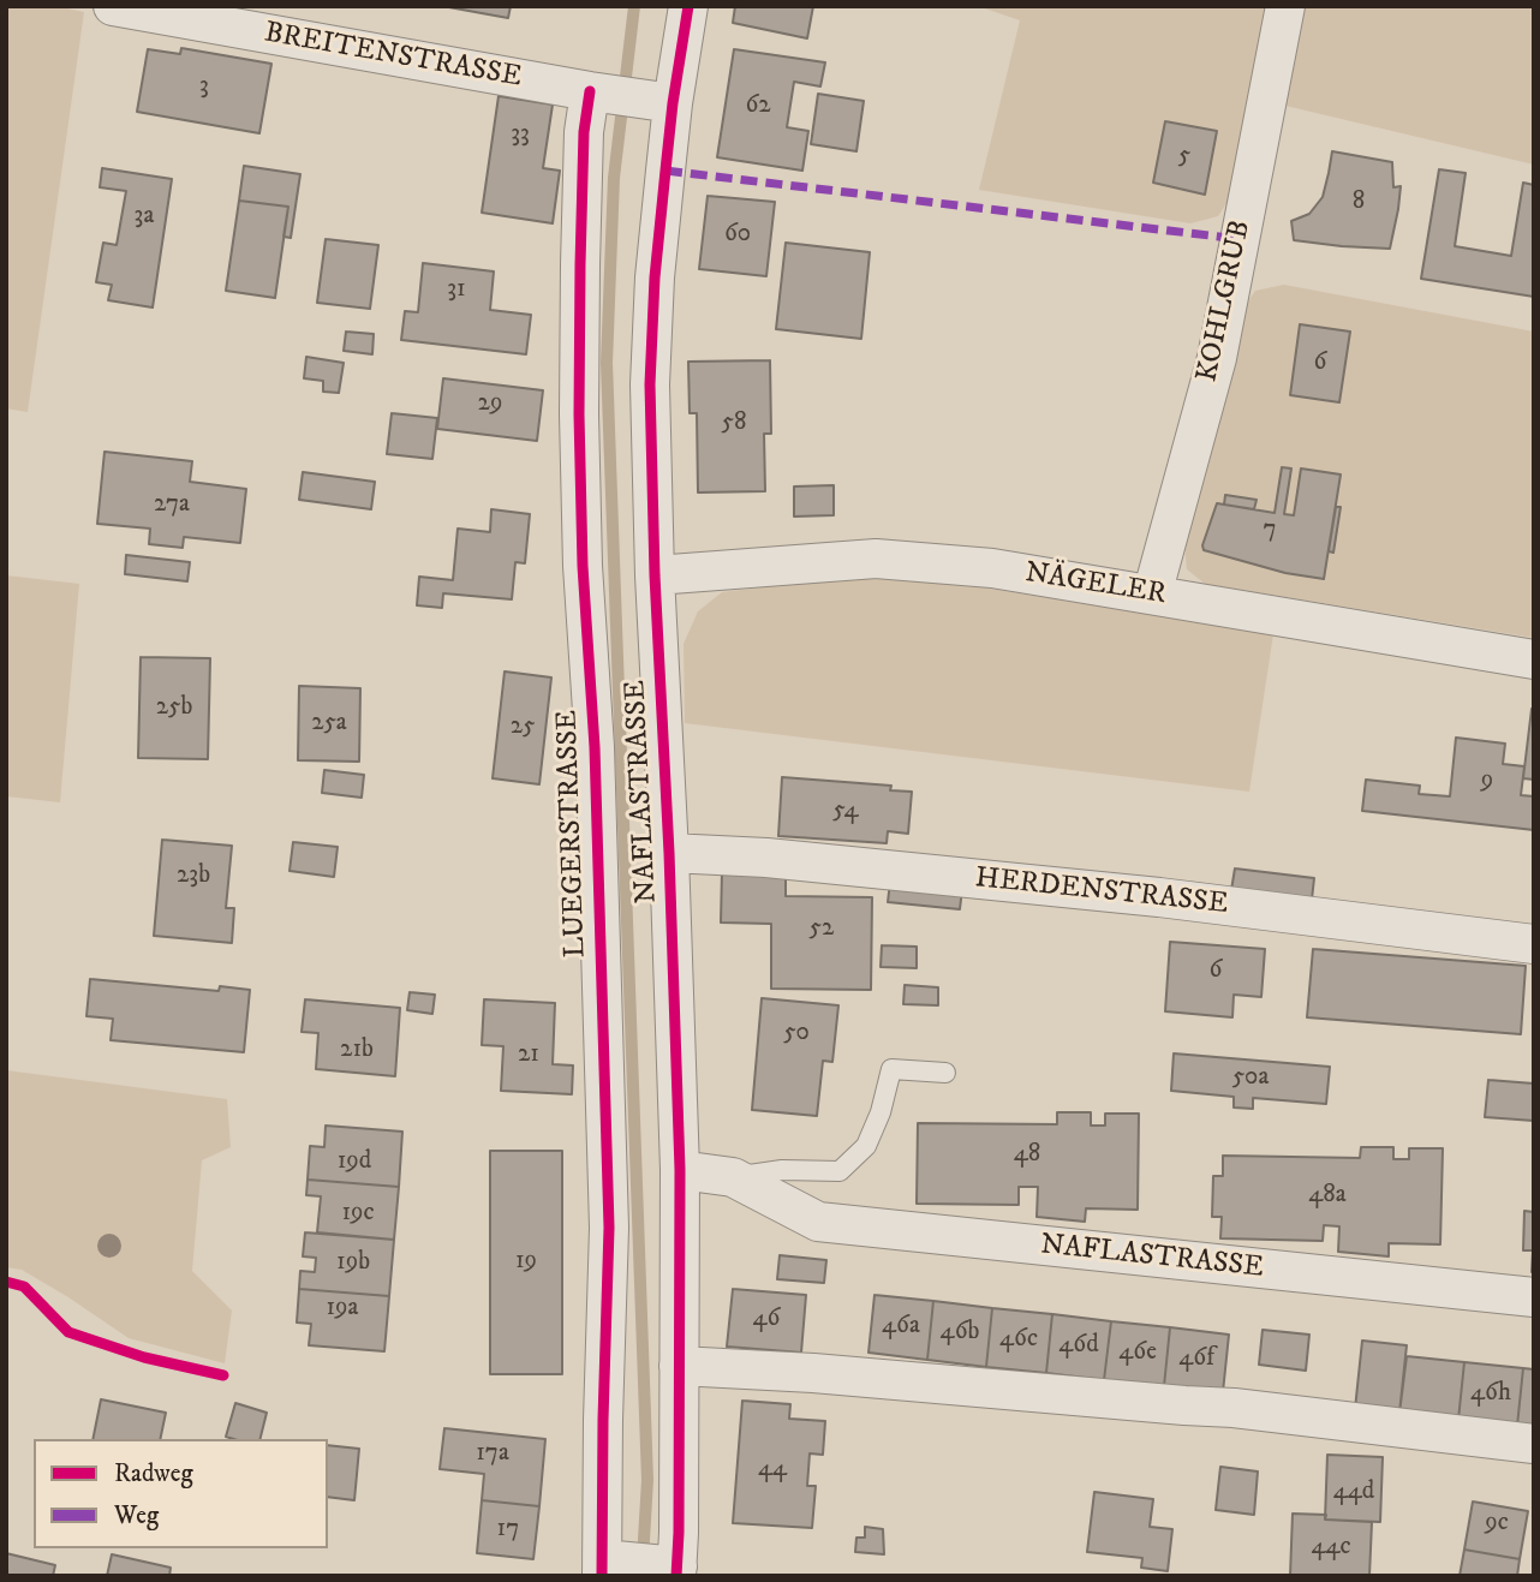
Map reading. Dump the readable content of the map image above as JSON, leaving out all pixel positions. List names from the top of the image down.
{
  "streets": {
    "street": [
      "BREITENSTRASSE",
      "KOHLGRUB",
      "NÄGELER",
      "NAFLASTRASSE",
      "LUEGERSTRASSE",
      "HERDENSTRASSE"
    ]
  },
  "crossings": [
    ["BREITENSTRASSE", "NAFLASTRASSE"],
    ["BREITENSTRASSE", "LUEGERSTRASSE"],
    ["KOHLGRUB", "NÄGELER"],
    ["NÄGELER", "NAFLASTRASSE"],
    ["NAFLASTRASSE", "LUEGERSTRASSE"],
    ["NAFLASTRASSE", "HERDENSTRASSE"]
  ],
  "house_numbers": [
    "3",
    "62",
    "33",
    "5",
    "8",
    "3a",
    "60",
    "31",
    "6",
    "29",
    "58",
    "27a",
    "7",
    "25b",
    "25a",
    "25",
    "9",
    "54",
    "23b",
    "52",
    "6",
    "50",
    "21b",
    "21",
    "50a",
    "48",
    "19d",
    "48a",
    "19c",
    "19",
    "19b",
    "19a",
    "46",
    "46a",
    "46b",
    "46c",
    "46d",
    "46e",
    "46f",
    "46h",
    "17a",
    "44",
    "44d",
    "9c",
    "17",
    "44c"
  ],
  "legend": ["Radweg", "Weg"]
}
